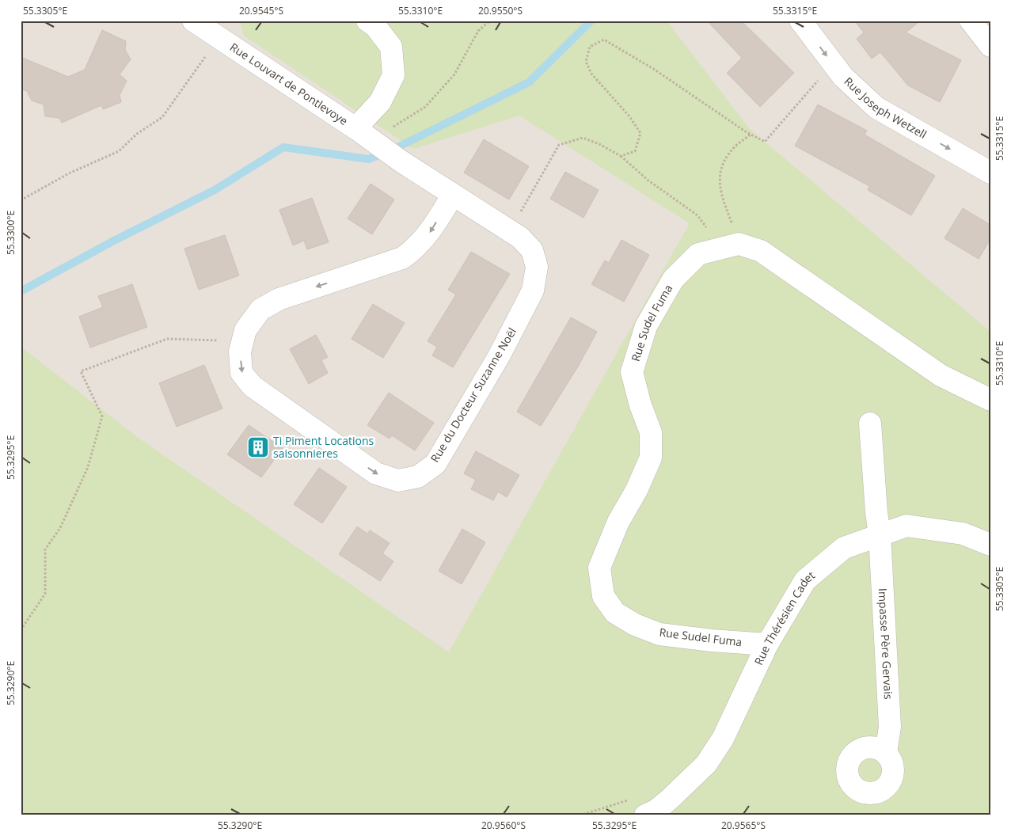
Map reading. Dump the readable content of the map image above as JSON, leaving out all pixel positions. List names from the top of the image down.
{
  "streets": {
    "street": [
      "Rue Louvart de Pontlevoye",
      "Rue Joseph Wetzell",
      "Rue Sudel Fuma",
      "Rue du Docteur Suzanne Noël",
      "Rue Thérésien Cadet",
      "Impasse Père Gervais"
    ]
  },
  "crossings": [
    ["Rue Louvart de Pontlevoye", "Rue du Docteur Suzanne Noël"],
    ["Rue Sudel Fuma", "Rue Thérésien Cadet"],
    ["Rue Thérésien Cadet", "Impasse Père Gervais"]
  ],
  "places": {
    "building": ["Ti Piment Locations saisonnieres"]
  },
  "coordinates": [
    "55.3305°E",
    "20.9545°S",
    "55.3310°E",
    "20.9550°S",
    "55.3315°E",
    "55.3300°E",
    "55.3295°E",
    "55.3290°E",
    "20.9560°S",
    "20.9565°S"
  ]
}
